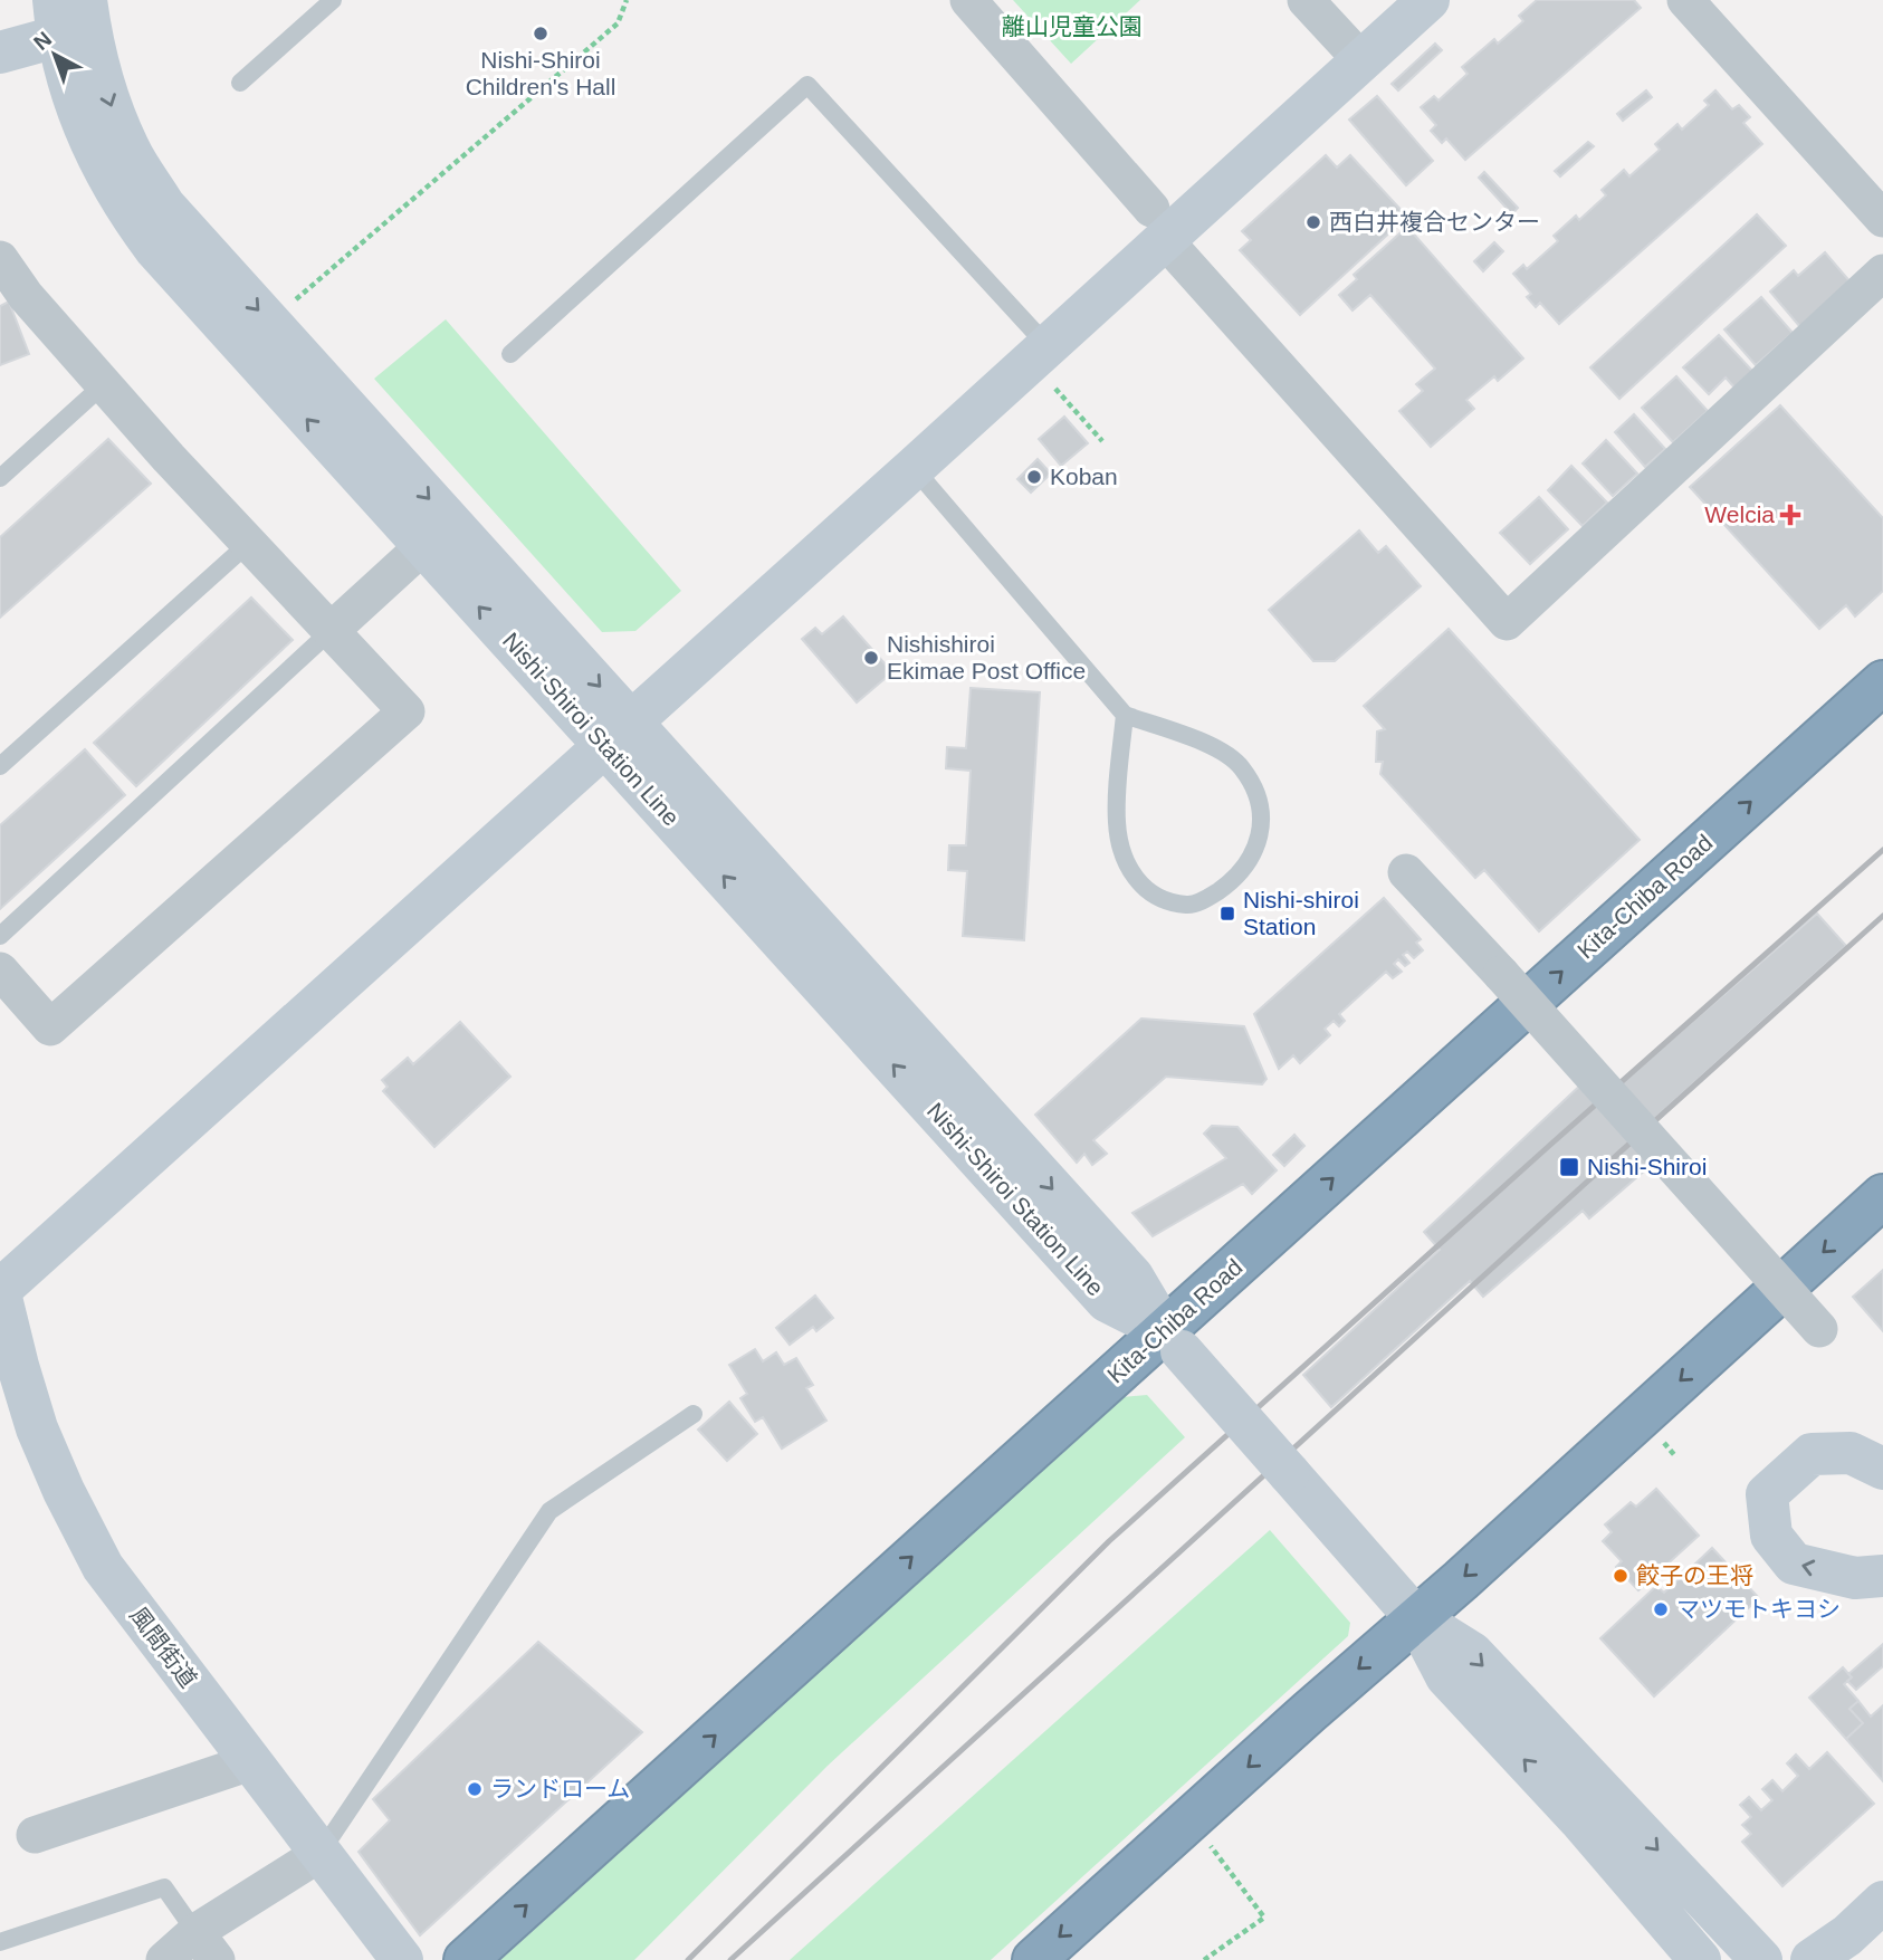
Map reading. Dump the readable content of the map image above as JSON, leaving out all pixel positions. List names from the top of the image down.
{
  "streets": {
    "highway": ["Kita-Chiba Road"],
    "street": ["Nishi-Shiroi Station Line", "風間街道"]
  },
  "crossings": [
    ["Nishi-Shiroi Station Line", "Kita-Chiba Road"]
  ],
  "parks": ["離山児童公園"],
  "places": {
    "other": [
      "Nishi-Shiroi Children's Hall",
      "西白井複合センター",
      "Koban",
      "Nishishiroi Ekimae Post Office",
      "餃子の王将",
      "マツモトキヨシ",
      "ランドローム"
    ],
    "health": ["Welcia"],
    "transit": ["Nishi-shiroi Station", "Nishi-Shiroi"]
  },
  "north": "top left"
}
